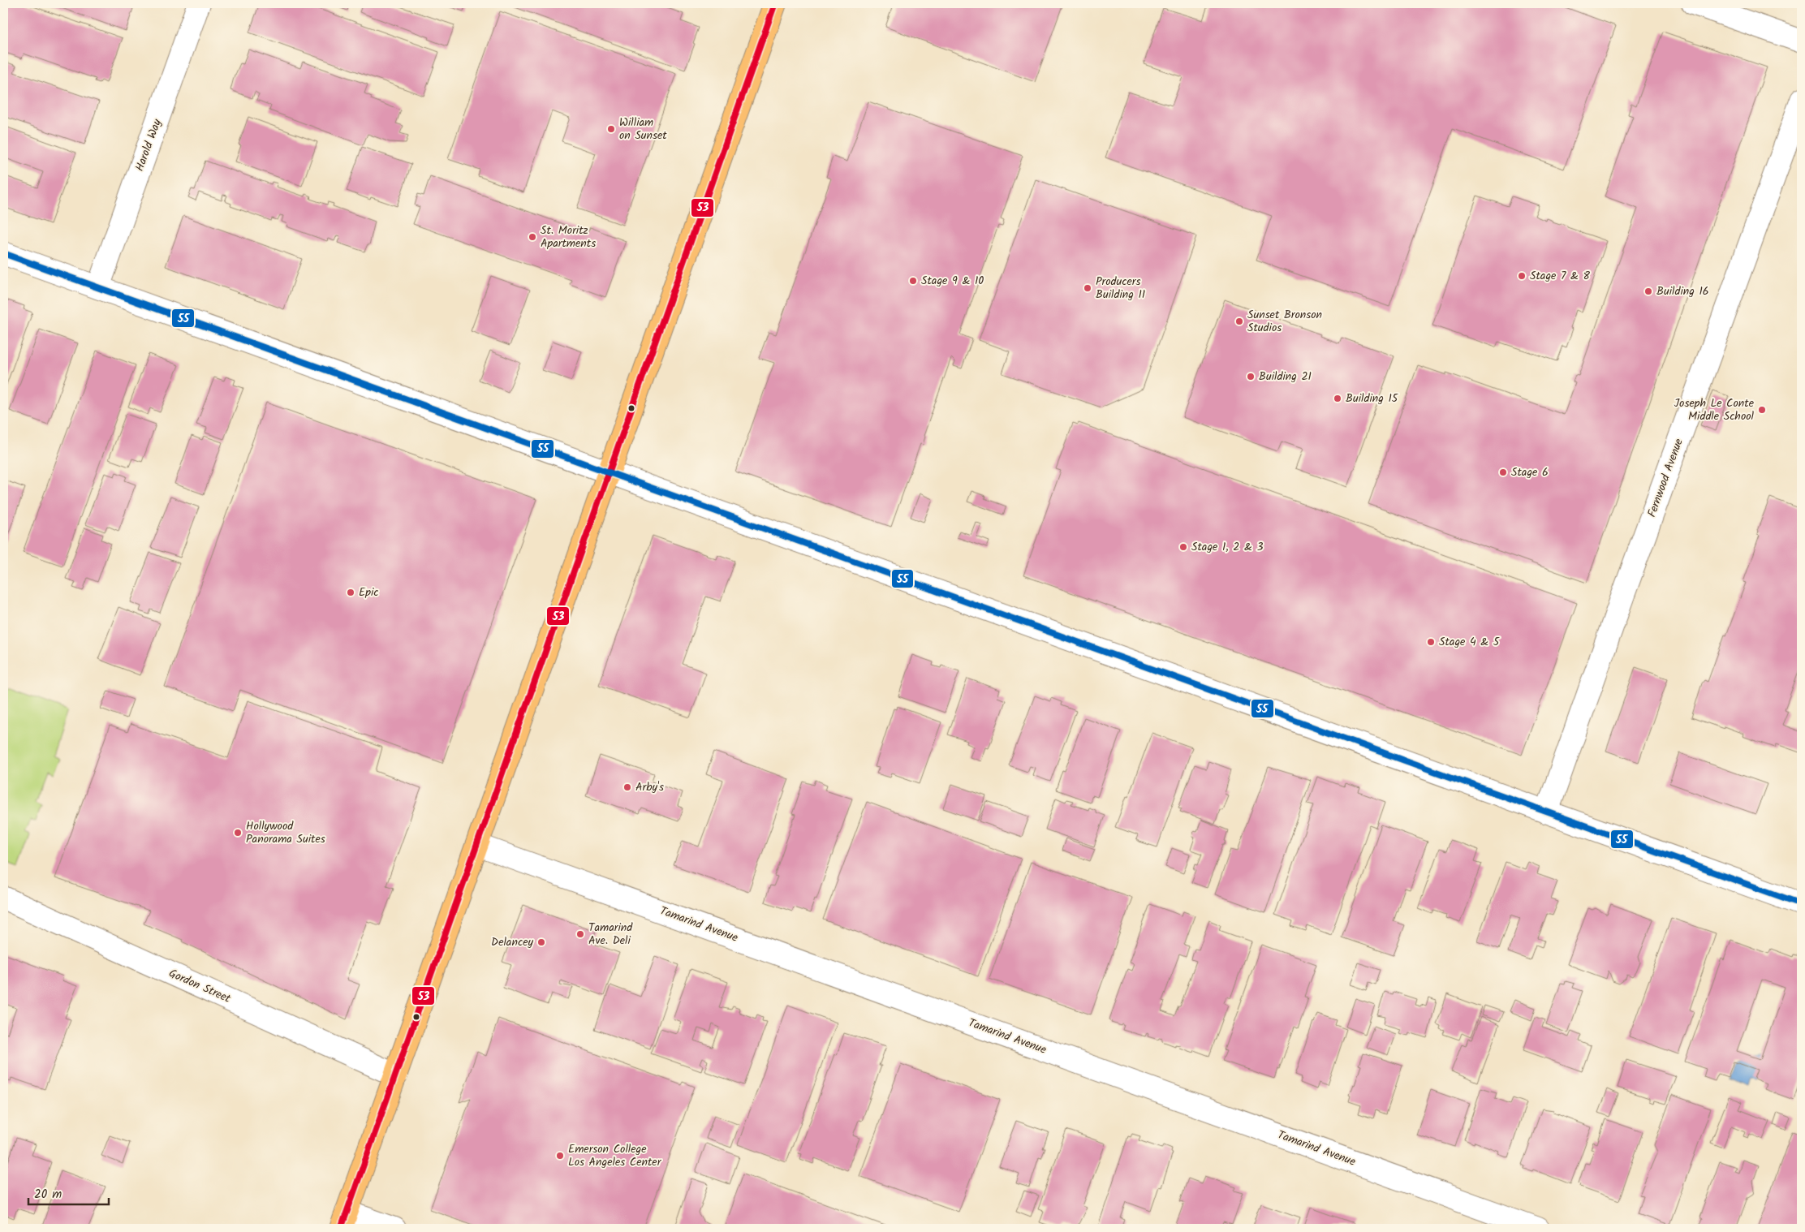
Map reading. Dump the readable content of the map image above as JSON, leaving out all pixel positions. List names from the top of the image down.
{
  "streets": {
    "street": [
      "Harold Way",
      "Fernwood Avenue",
      "Tamarind Avenue",
      "Gordon Street"
    ]
  },
  "places": [
    "William on Sunset",
    "St. Moritz Apartments",
    "Stage 7 & 8",
    "Stage 9 & 10",
    "Producers Building 11",
    "Building 16",
    "Sunset Bronson Studios",
    "Building 21",
    "Building 15",
    "Joseph Le Conte Middle School",
    "Stage 6",
    "Stage 1, 2 & 3",
    "Epic",
    "Stage 4 & 5",
    "Arby's",
    "Hollywood Panorama Suites",
    "Tamarind Ave. Deli",
    "Delancey",
    "Emerson College Los Angeles Center"
  ],
  "lines": ["transit line 53", "transit line 55"],
  "scale_bar": "20 m"
}
